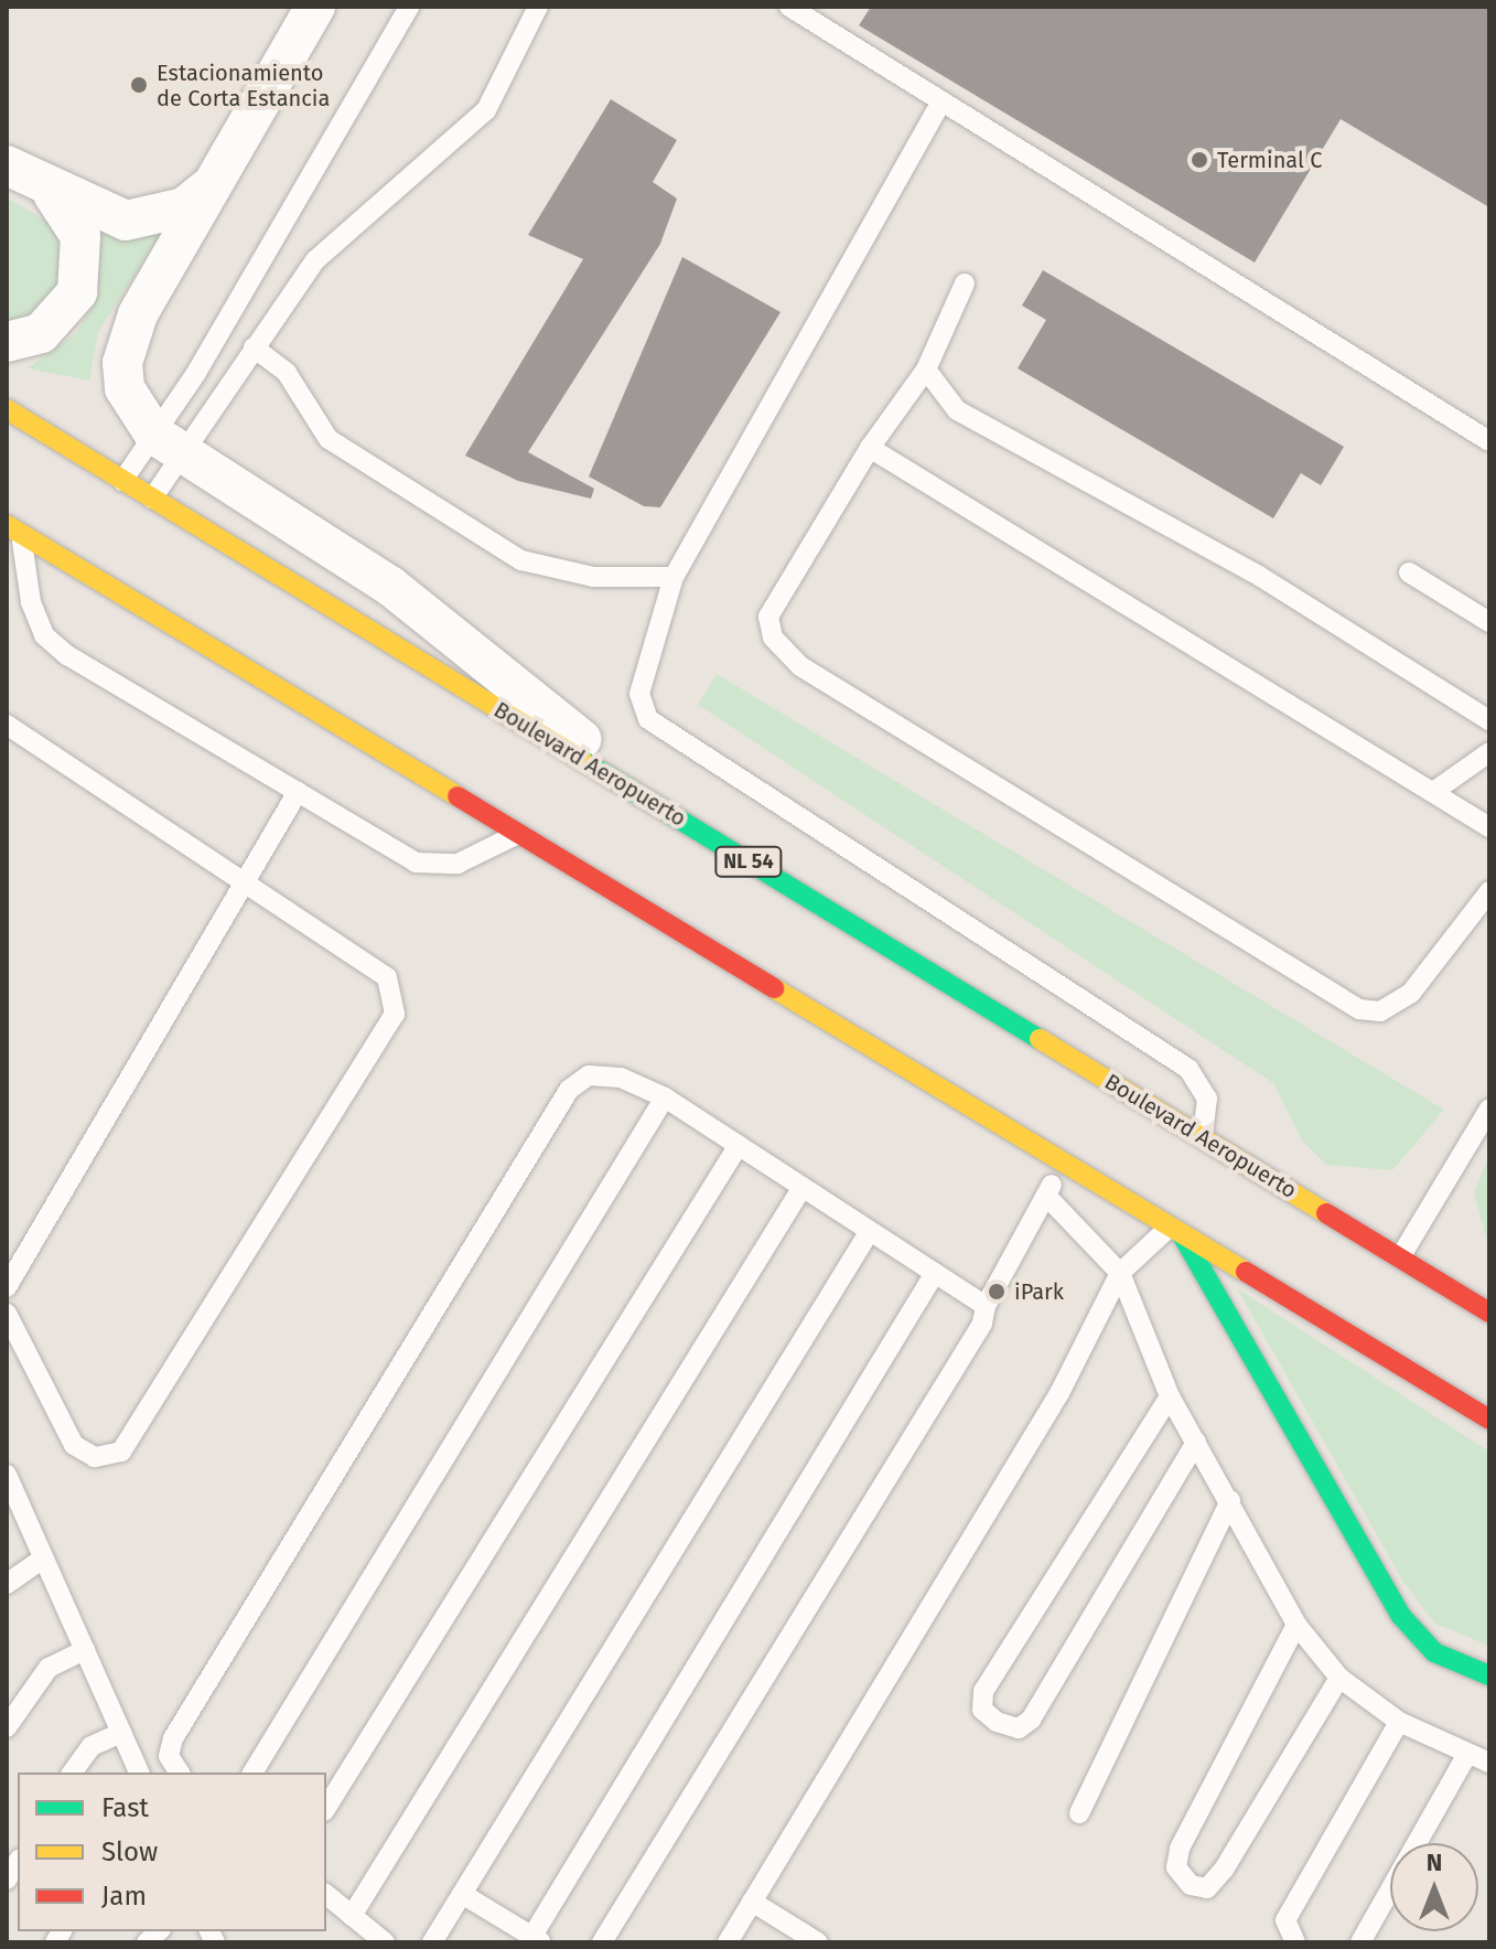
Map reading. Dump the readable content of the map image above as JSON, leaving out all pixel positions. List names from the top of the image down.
{
  "streets": {
    "highway": ["Boulevard Aeropuerto", "NL 54"]
  },
  "places": ["Estacionamiento de Corta Estancia", "Terminal C", "iPark"],
  "legend": ["Fast", "Slow", "Jam"],
  "north": "top"
}
